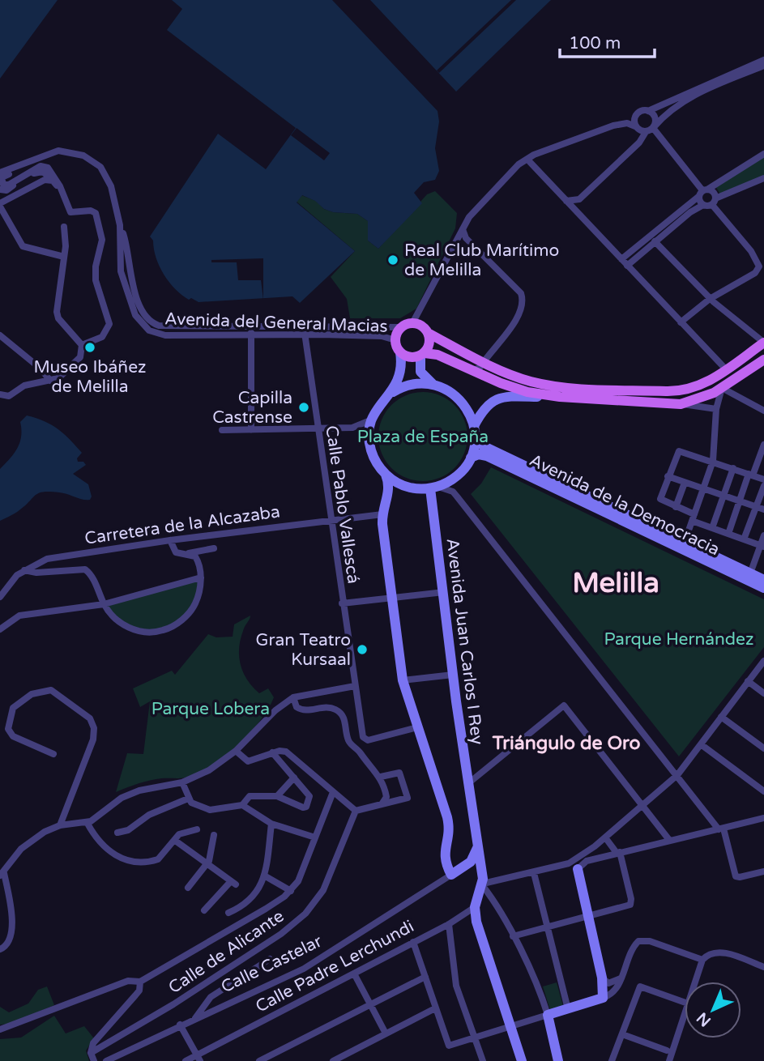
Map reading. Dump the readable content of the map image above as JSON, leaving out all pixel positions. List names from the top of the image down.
{
  "streets": {
    "main road": ["Avenida de la Democracia", "Avenida Juan Carlos I Rey", "Calle Castelar"],
    "street": [
      "Avenida del General Macias",
      "Calle Pablo Vallescá",
      "Carretera de la Alcazaba",
      "Calle de Alicante",
      "Calle Padre Lerchundi"
    ]
  },
  "crossings": [
    ["Avenida del General Macias", "Calle Pablo Vallescá"],
    ["Calle Pablo Vallescá", "Carretera de la Alcazaba"],
    ["Avenida de la Democracia", "Avenida Juan Carlos I Rey"]
  ],
  "districts": ["Melilla", "Triángulo de Oro"],
  "parks": ["Plaza de España", "Parque Hernández", "Parque Lobera"],
  "places": [
    "Real Club Marítimo de Melilla",
    "Museo Ibáñez de Melilla",
    "Capilla Castrense",
    "Gran Teatro Kursaal"
  ],
  "scale_bar": "100 m",
  "north": "bottom left"
}
